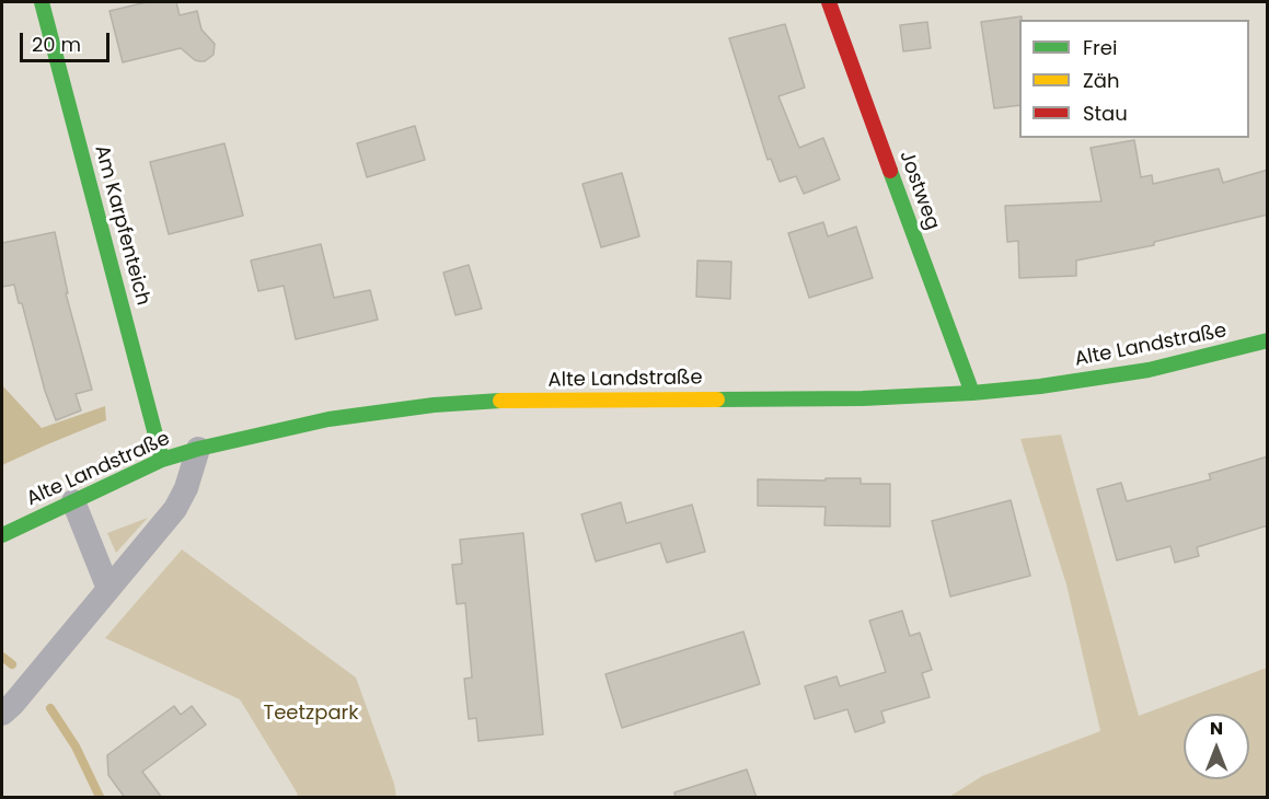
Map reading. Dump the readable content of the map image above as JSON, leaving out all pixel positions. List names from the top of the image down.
{
  "streets": {
    "main road": ["Jostweg", "Am Karpfenteich", "Alte Landstraße"]
  },
  "crossings": [
    ["Jostweg", "Alte Landstraße"],
    ["Am Karpfenteich", "Alte Landstraße"]
  ],
  "parks": ["Teetzpark"],
  "legend": ["Frei", "Zäh", "Stau"],
  "scale_bar": "20 m",
  "north": "top"
}
